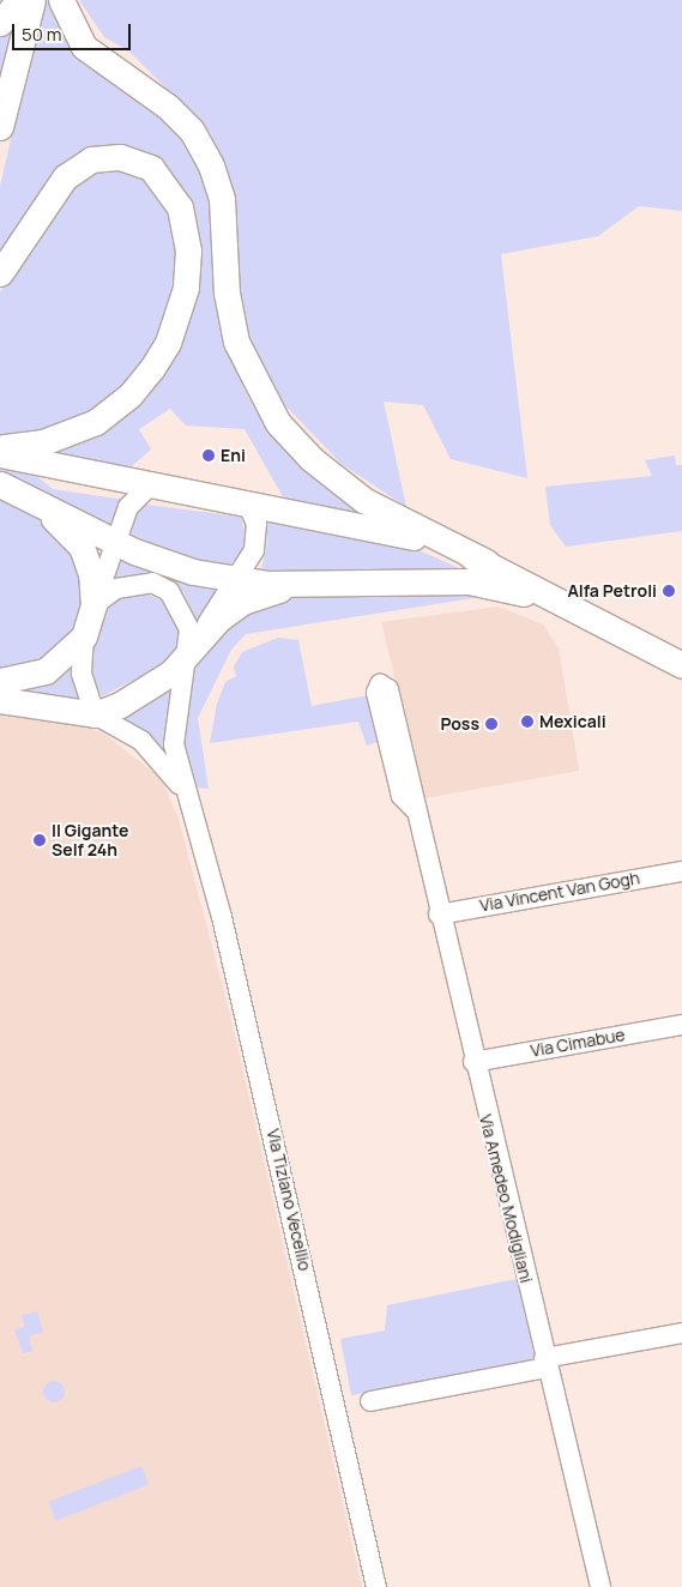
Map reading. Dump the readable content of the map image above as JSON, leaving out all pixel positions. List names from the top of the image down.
{
  "streets": {
    "street": [
      "Via Vincent Van Gogh",
      "Via Cimabue",
      "Via Amedeo Modigliani",
      "Via Tiziano Vecellio"
    ]
  },
  "crossings": [
    ["Via Vincent Van Gogh", "Via Amedeo Modigliani"],
    ["Via Cimabue", "Via Amedeo Modigliani"]
  ],
  "places": [
    "Eni",
    "Alfa Petroli",
    "Mexicali",
    "Poss",
    "Il Gigante Self 24h"
  ],
  "scale_bar": "50 m"
}
